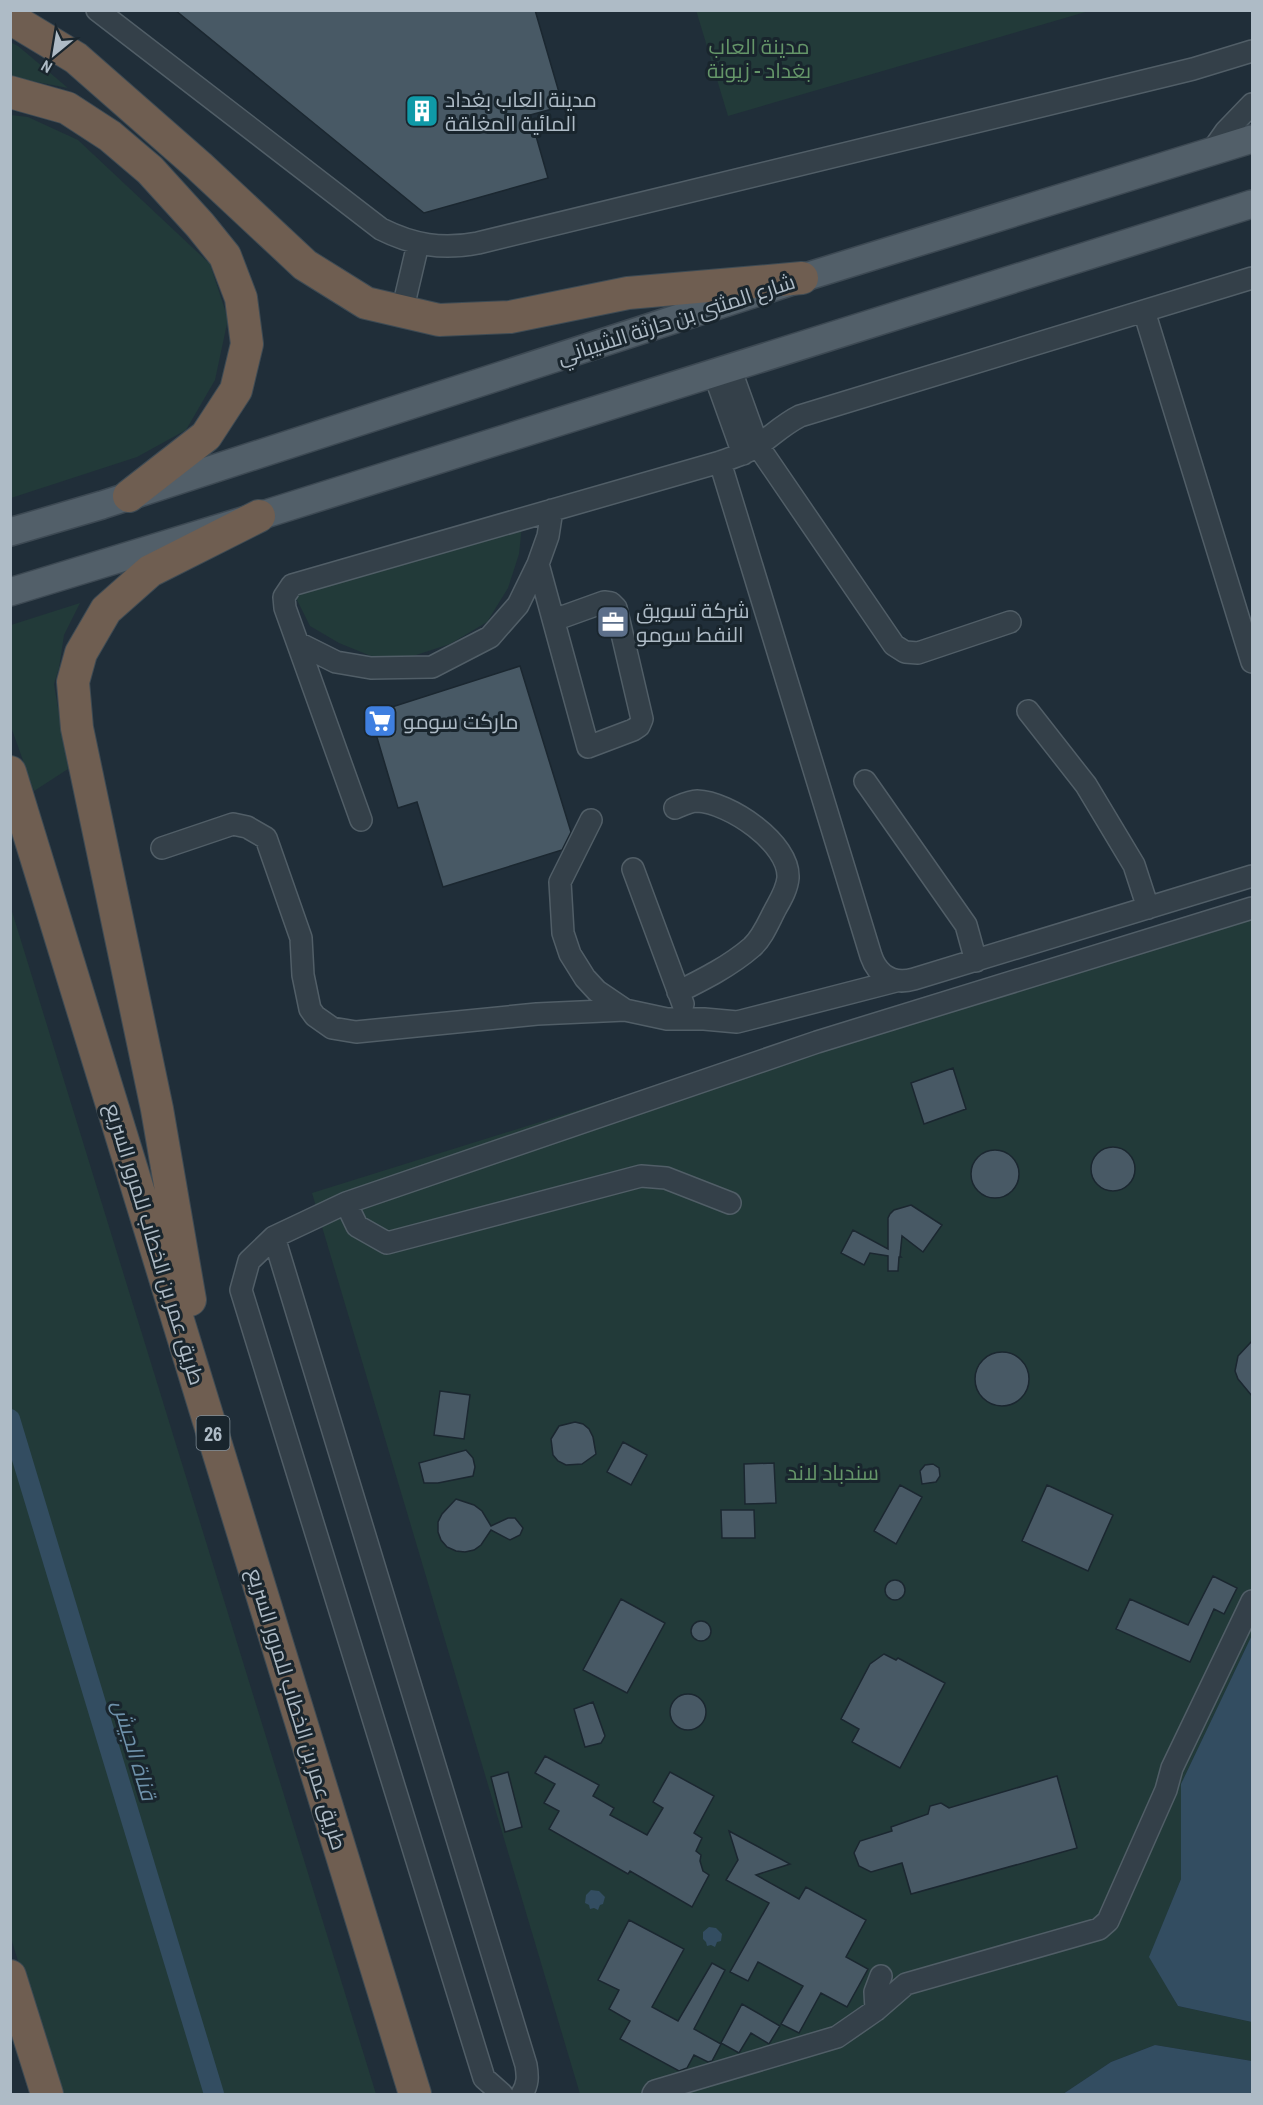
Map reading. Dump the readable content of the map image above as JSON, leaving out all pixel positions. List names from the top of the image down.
{
  "streets": {
    "highway": ["طريق عمر بن الخطاب للمرور السريع", "26"],
    "main road": ["شارع المثنى بن حارثة الشيباني"]
  },
  "water": ["قناة الجيش"],
  "parks": ["مدينة العاب بغداد - زيونة", "سندباد لاند"],
  "places": {
    "building": ["مدينة العاب بغداد المائية المغلقة"],
    "office": ["شركة تسويق النفط سومو"],
    "supermarket": ["ماركت سومو"]
  },
  "north": "bottom left"
}
